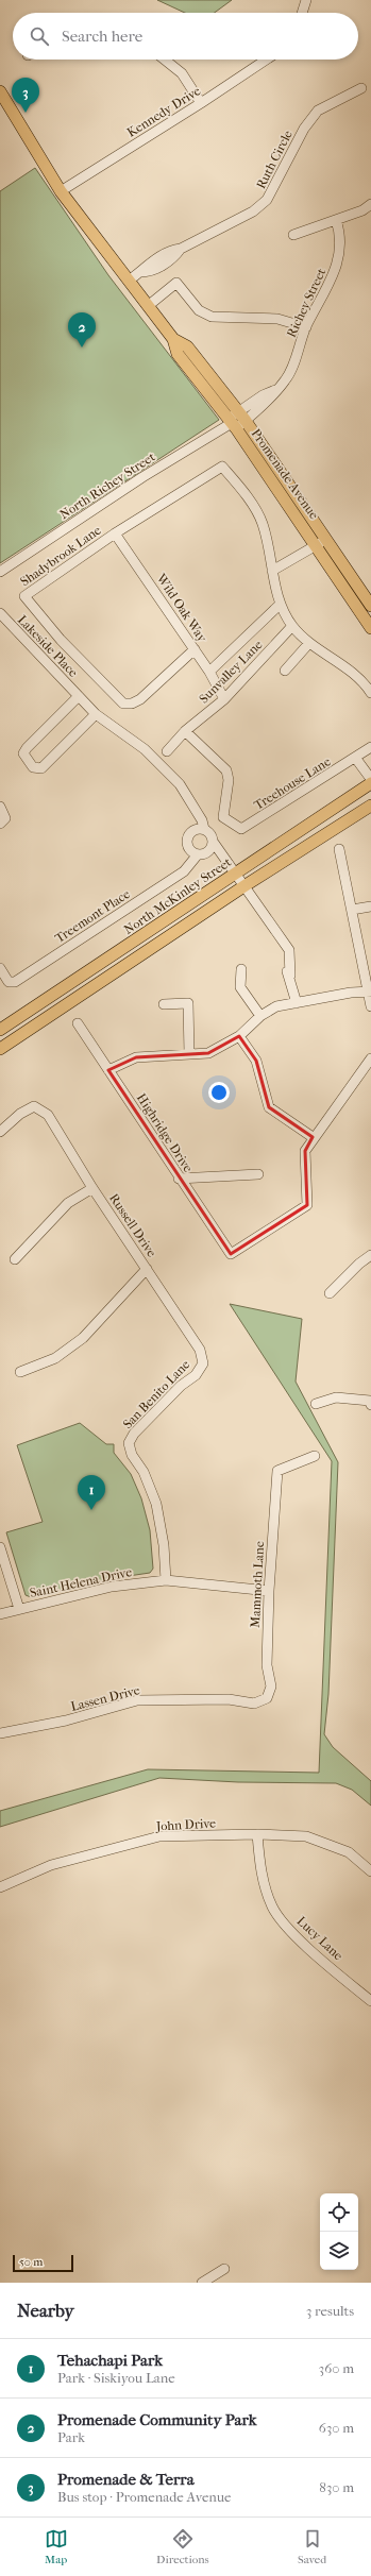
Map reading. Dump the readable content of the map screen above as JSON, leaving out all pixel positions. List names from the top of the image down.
{
  "streets": {
    "main road": ["Promenade Avenue", "North McKinley Street"],
    "street": [
      "Kennedy Drive",
      "Ruth Circle",
      "Richey Street",
      "North Richey Street",
      "Shadybrook Lane",
      "Wild Oak Way",
      "Lakeside Place",
      "Sunvalley Lane",
      "Treehouse Lane",
      "Treemont Place",
      "Highridge Drive",
      "Russell Drive",
      "San Benito Lane",
      "Saint Helena Drive",
      "Mammoth Lane",
      "Lassen Drive",
      "John Drive",
      "Lucy Lane"
    ]
  },
  "crossings": [
    ["Kennedy Drive", "Promenade Avenue"],
    ["Ruth Circle", "Promenade Avenue"],
    ["Richey Street", "Promenade Avenue"],
    ["Richey Street", "North Richey Street"],
    ["Promenade Avenue", "North Richey Street"],
    ["Shadybrook Lane", "Wild Oak Way"],
    ["Wild Oak Way", "Sunvalley Lane"],
    ["Lakeside Place", "North McKinley Street"],
    ["Lakeside Place", "Treemont Place"],
    ["Sunvalley Lane", "Treehouse Lane"],
    ["Russell Drive", "San Benito Lane"],
    ["San Benito Lane", "Saint Helena Drive"],
    ["Saint Helena Drive", "Mammoth Lane"],
    ["Mammoth Lane", "Lassen Drive"],
    ["John Drive", "Lucy Lane"]
  ],
  "scale_bar": "50 m",
  "page": {
    "search": "Search here",
    "pins": ["3", "2", "1"],
    "scale": "50 m",
    "heading": ["Nearby", "3 results"],
    "list": [
      {
        "mark": "1",
        "name": "Tehachapi Park",
        "note": "Park · Siskiyou Lane",
        "value": "360 m"
      },
      {
        "mark": "2",
        "name": "Promenade Community Park",
        "note": "Park",
        "value": "630 m"
      },
      {
        "mark": "3",
        "name": "Promenade & Terra",
        "note": "Bus stop · Promenade Avenue",
        "value": "830 m"
      }
    ],
    "nav": ["Map", "Directions", "Saved"]
  }
}
